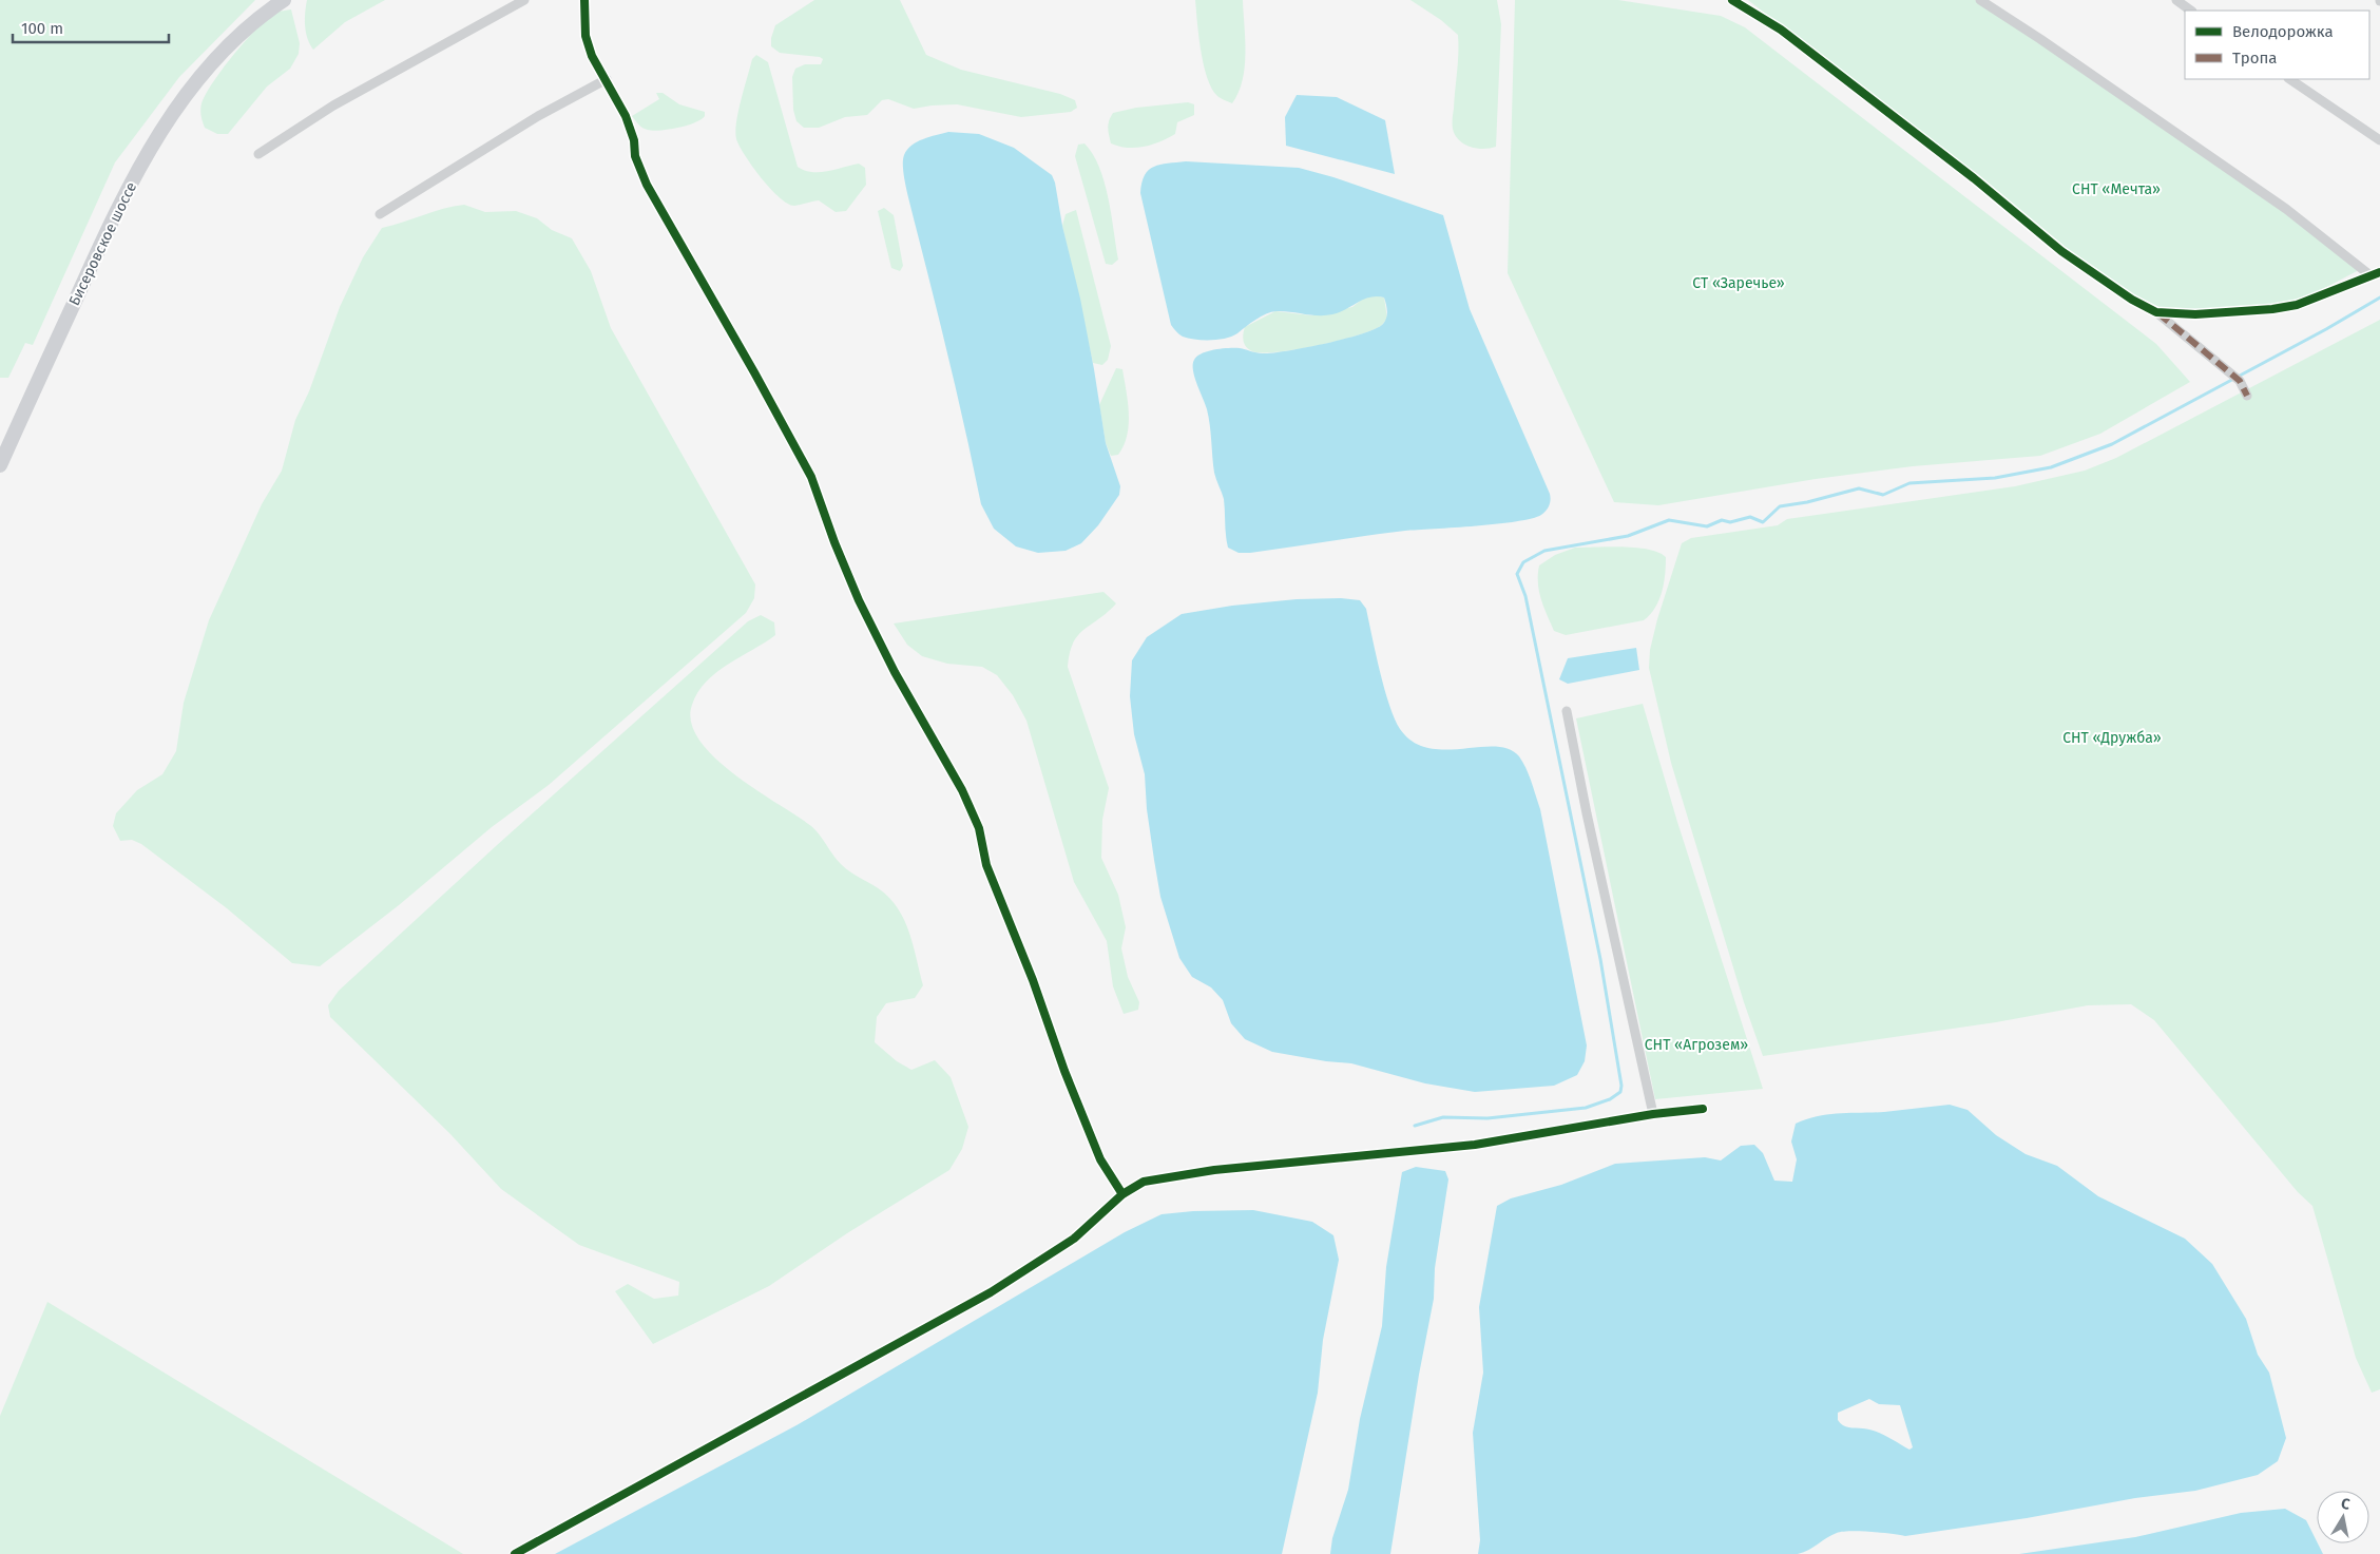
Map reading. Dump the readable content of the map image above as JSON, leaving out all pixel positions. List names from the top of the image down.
{
  "streets": {
    "main road": ["Бисеровское шоссе"]
  },
  "parks": [
    "СНТ «Мечта»",
    "СТ «Заречье»",
    "СНТ «Дружба»",
    "СНТ «Агрозем»"
  ],
  "legend": ["Велодорожка", "Тропа"],
  "scale_bar": "100 m",
  "north": "top"
}
